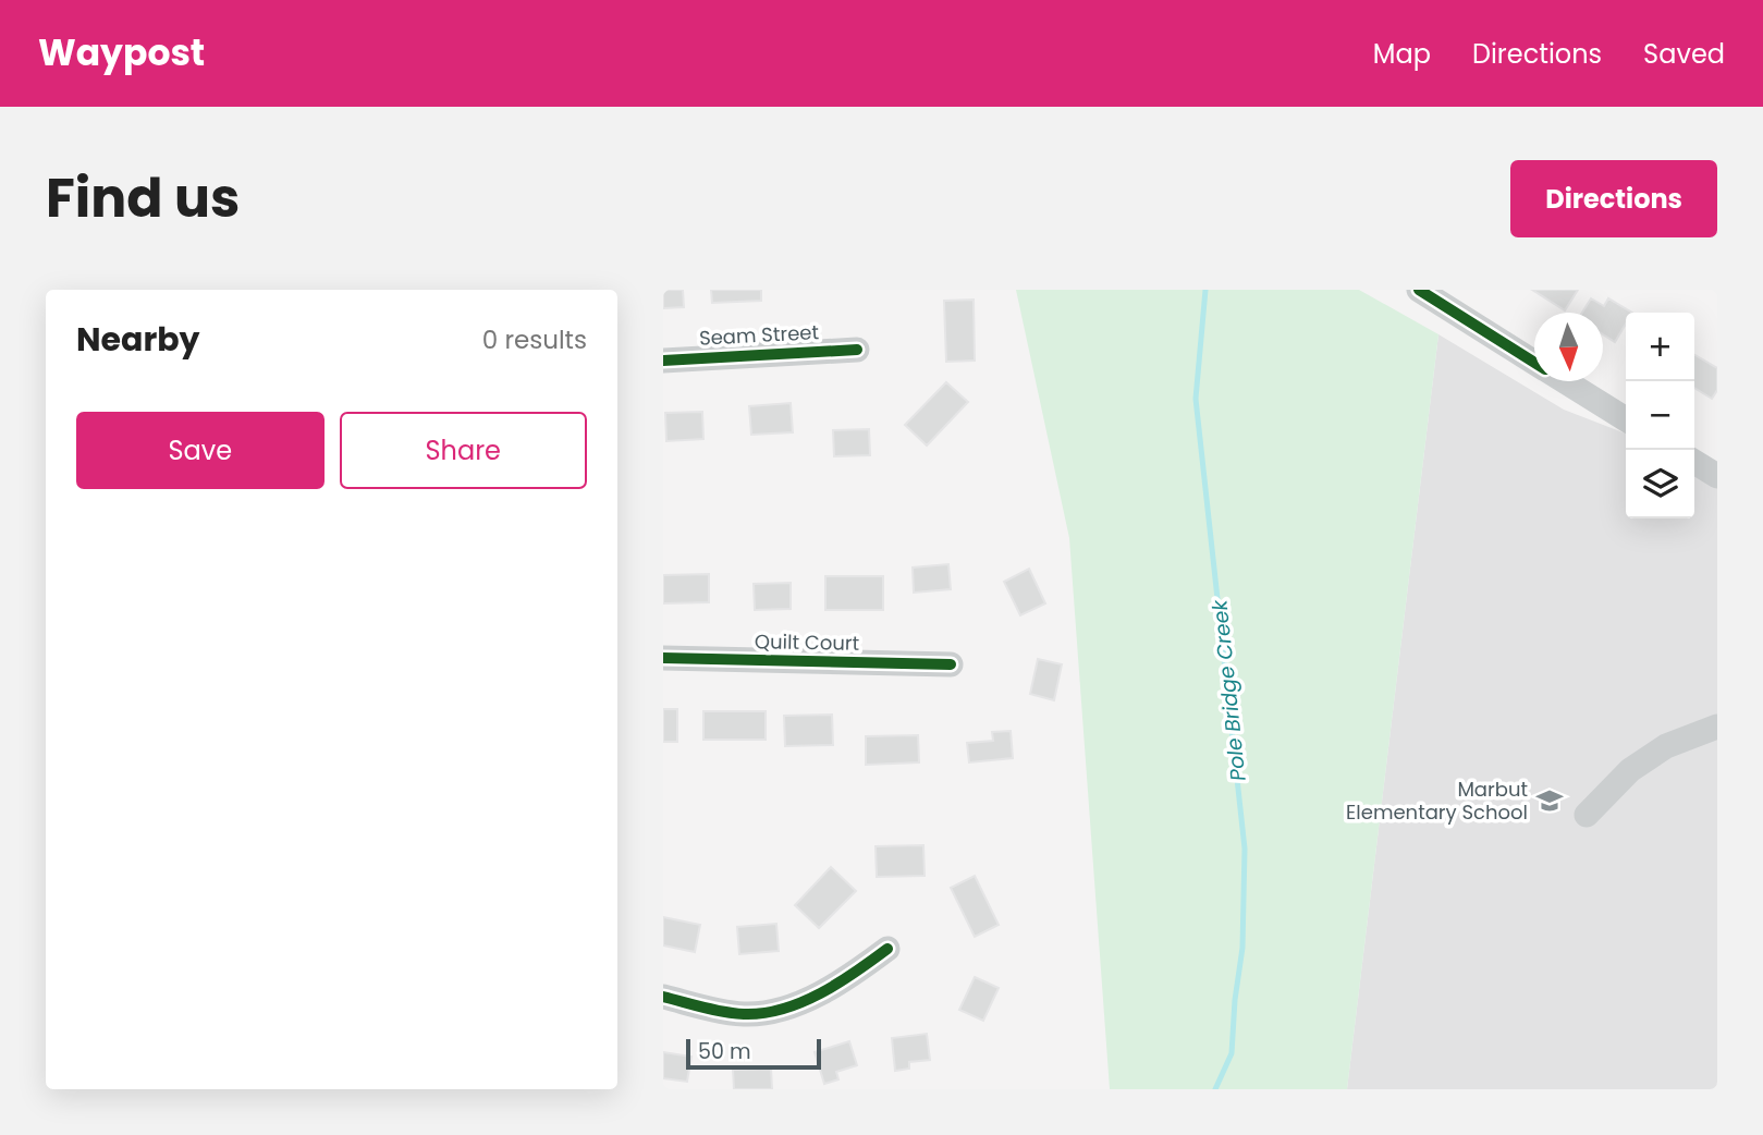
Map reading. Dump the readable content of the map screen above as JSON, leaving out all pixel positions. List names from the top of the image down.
{
  "streets": {
    "street": ["Seam Street", "Quilt Court"]
  },
  "water": ["Pole Bridge Creek"],
  "places": {
    "school or university": ["Marbut Elementary School"]
  },
  "scale_bar": "50 m",
  "north": "bottom",
  "page": {
    "header": "Waypost",
    "nav": ["Map", "Directions", "Saved"],
    "title": "Find us",
    "buttons": [
      "Directions",
      ["Save", "Share"]
    ],
    "heading": ["Nearby", "0 results"],
    "map_buttons": ["+", "−"],
    "scale": "50 m"
  }
}
